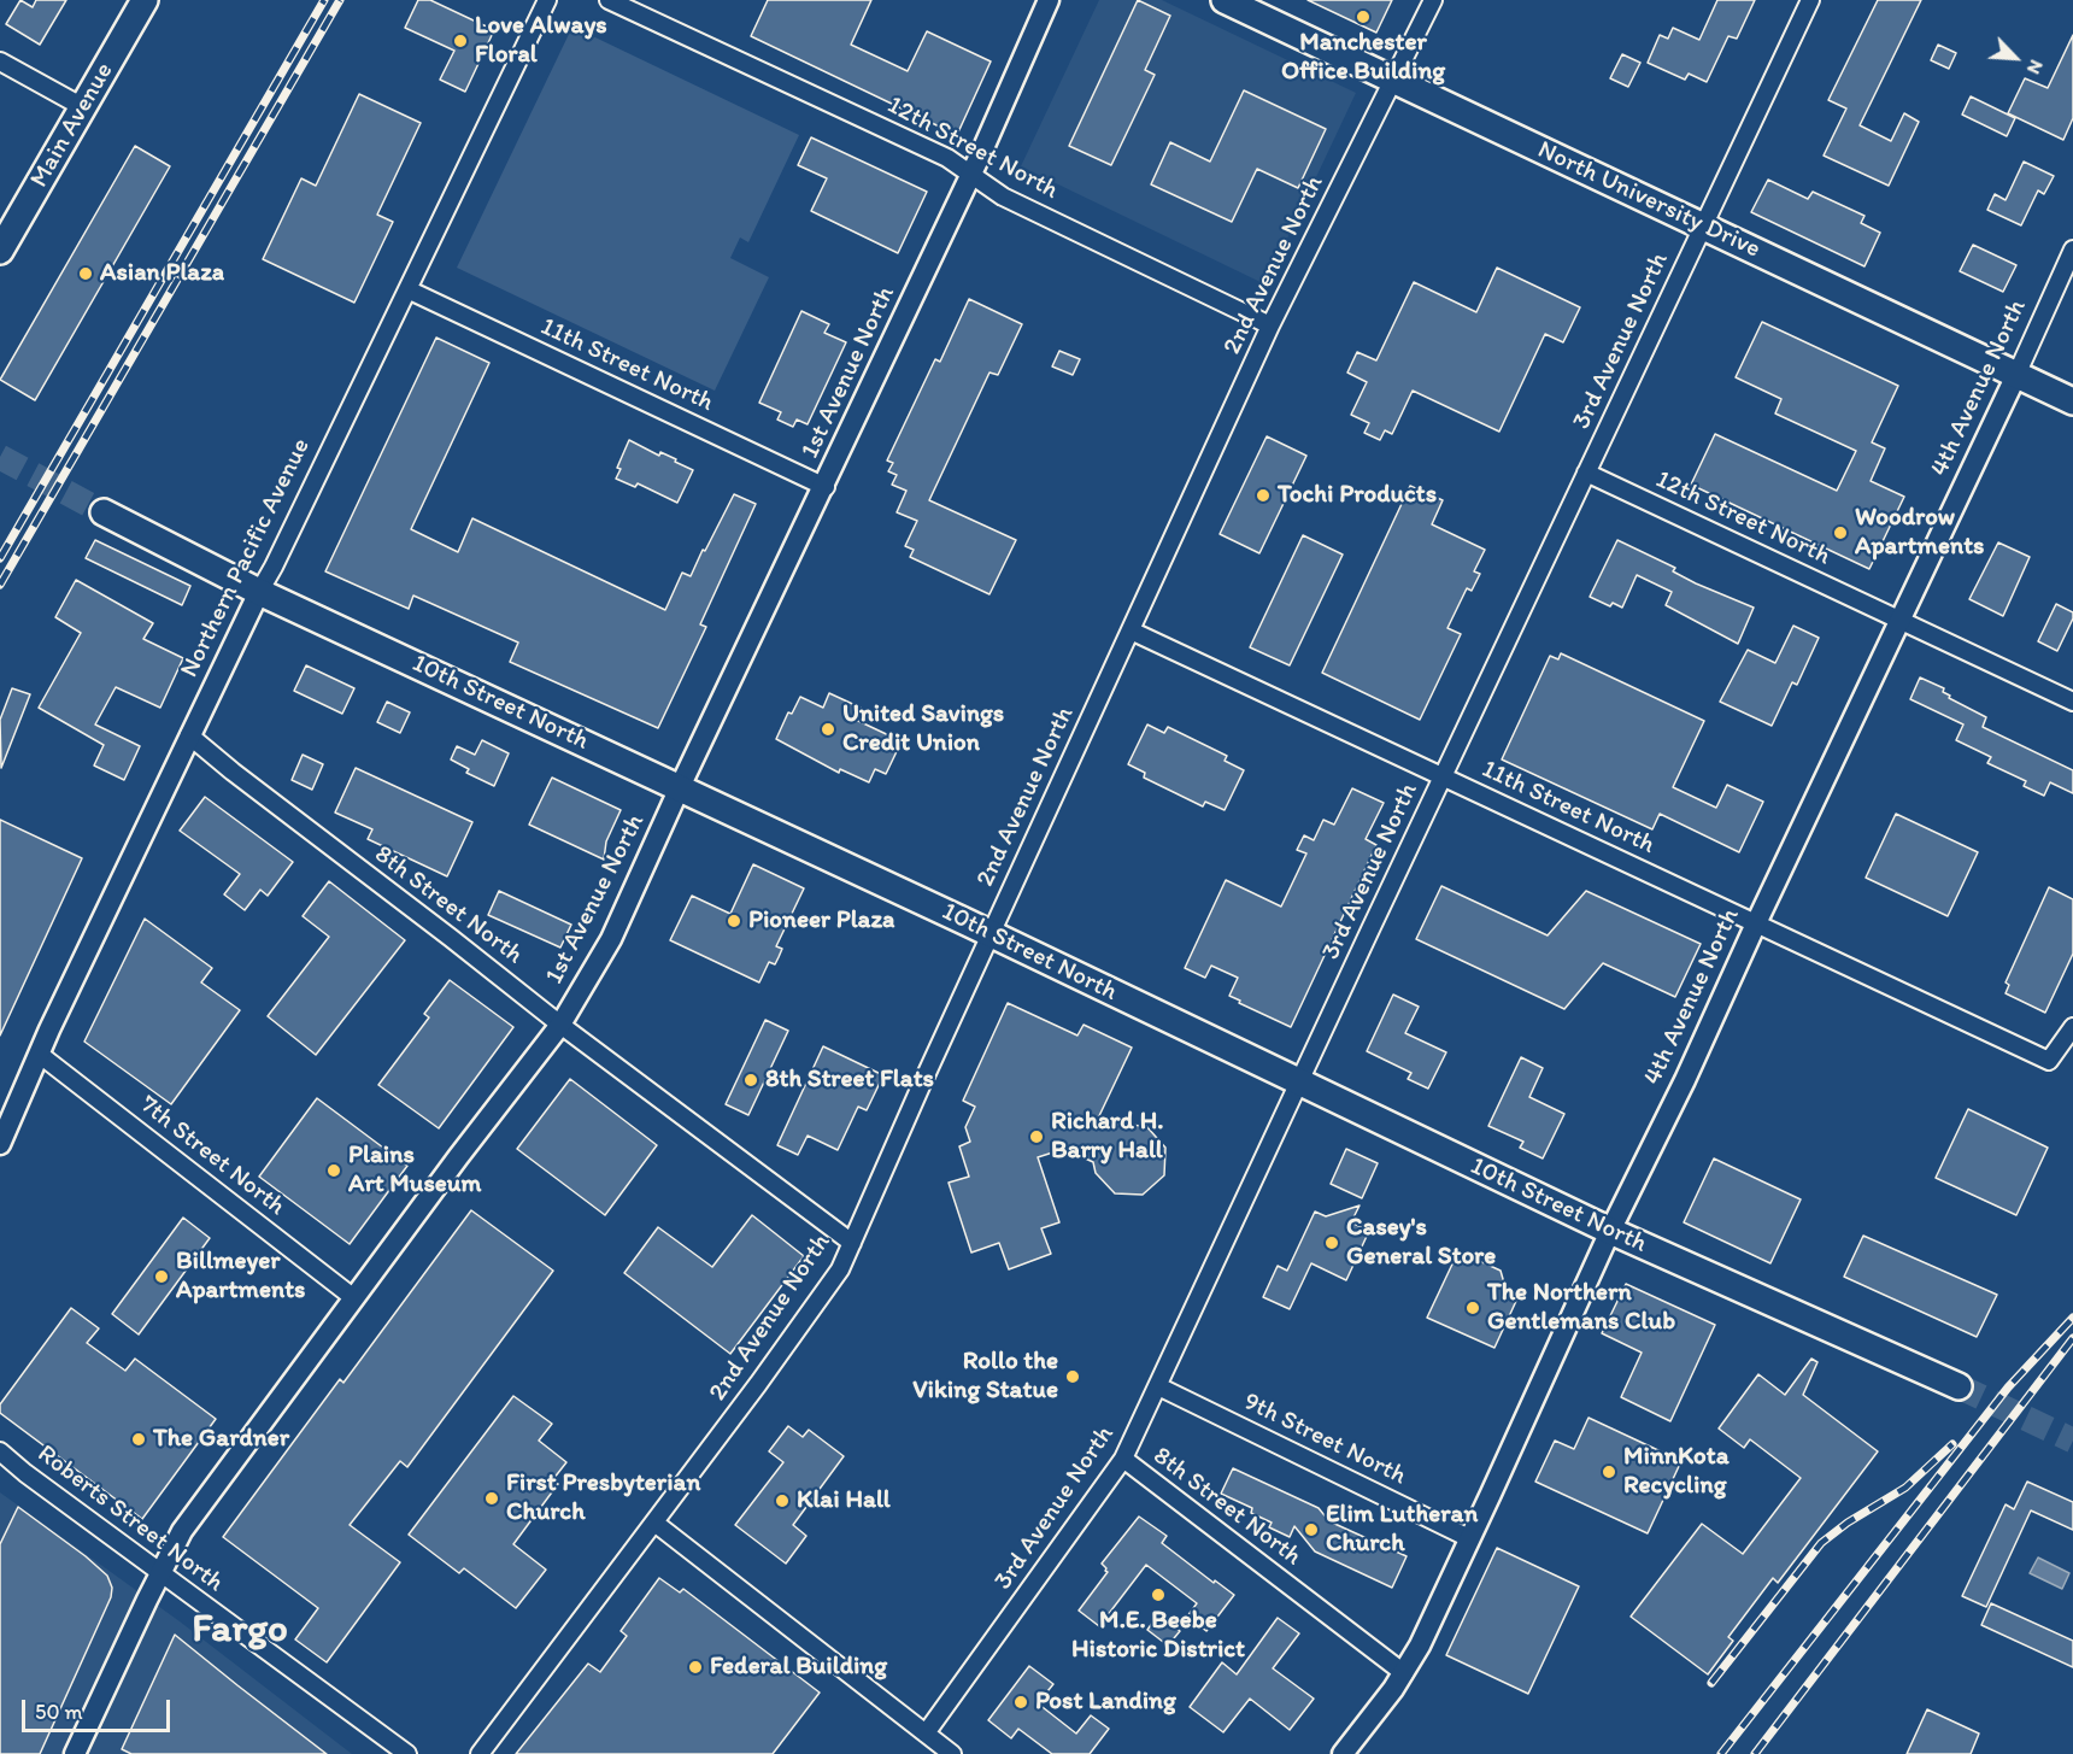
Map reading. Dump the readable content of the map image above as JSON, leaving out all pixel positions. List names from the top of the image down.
{
  "streets": {
    "main road": ["Main Avenue", "North University Drive", "10th Street North"],
    "street": [
      "12th Street North",
      "2nd Avenue North",
      "3rd Avenue North",
      "11th Street North",
      "1st Avenue North",
      "4th Avenue North",
      "Northern Pacific Avenue",
      "8th Street North",
      "7th Street North",
      "9th Street North",
      "Roberts Street North"
    ]
  },
  "crossings": [
    ["12th Street North", "2nd Avenue North"],
    ["12th Street North", "3rd Avenue North"],
    ["12th Street North", "1st Avenue North"],
    ["12th Street North", "4th Avenue North"],
    ["North University Drive", "2nd Avenue North"],
    ["North University Drive", "3rd Avenue North"],
    ["North University Drive", "4th Avenue North"],
    ["2nd Avenue North", "11th Street North"],
    ["2nd Avenue North", "10th Street North"],
    ["2nd Avenue North", "8th Street North"],
    ["3rd Avenue North", "11th Street North"],
    ["3rd Avenue North", "10th Street North"],
    ["3rd Avenue North", "8th Street North"],
    ["3rd Avenue North", "9th Street North"],
    ["11th Street North", "1st Avenue North"],
    ["11th Street North", "4th Avenue North"],
    ["11th Street North", "Northern Pacific Avenue"],
    ["1st Avenue North", "10th Street North"],
    ["1st Avenue North", "8th Street North"],
    ["1st Avenue North", "7th Street North"],
    ["1st Avenue North", "Roberts Street North"],
    ["4th Avenue North", "10th Street North"],
    ["4th Avenue North", "8th Street North"],
    ["4th Avenue North", "9th Street North"],
    ["Northern Pacific Avenue", "10th Street North"],
    ["Northern Pacific Avenue", "8th Street North"],
    ["Northern Pacific Avenue", "7th Street North"]
  ],
  "districts": ["Fargo"],
  "places": [
    "Manchester Office Building",
    "Love Always Floral",
    "Asian Plaza",
    "Tochi Products",
    "Woodrow Apartments",
    "United Savings Credit Union",
    "Pioneer Plaza",
    "8th Street Flats",
    "Richard H. Barry Hall",
    "Plains Art Museum",
    "Casey's General Store",
    "Billmeyer Apartments",
    "The Northern Gentlemans Club",
    "Rollo the Viking Statue",
    "The Gardner",
    "MinnKota Recycling",
    "First Presbyterian Church",
    "Klai Hall",
    "Elim Lutheran Church",
    "M.E. Beebe Historic District",
    "Federal Building",
    "Post Landing"
  ],
  "scale_bar": "50 m",
  "north": "bottom right"
}
